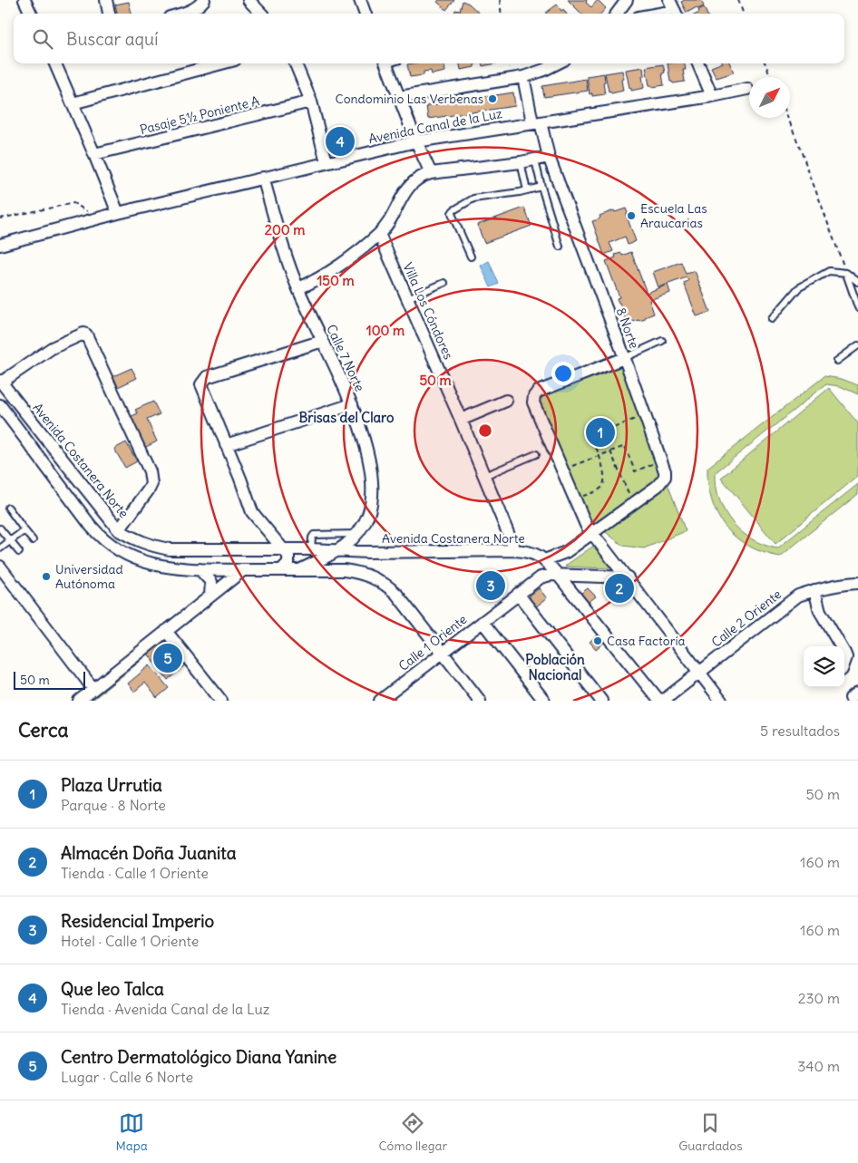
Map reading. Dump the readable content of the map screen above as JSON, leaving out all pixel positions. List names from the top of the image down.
{
  "streets": {
    "street": [
      "Pasaje 5½ Poniente A",
      "Avenida Canal de la Luz",
      "Villa Los Cóndores",
      "8 Norte",
      "Calle 7 Norte",
      "Avenida Costanera Norte",
      "Calle 2 Oriente",
      "Calle 1 Oriente"
    ]
  },
  "crossings": [
    ["Avenida Canal de la Luz", "8 Norte"],
    ["Avenida Canal de la Luz", "Calle 7 Norte"],
    ["Villa Los Cóndores", "Avenida Costanera Norte"],
    ["8 Norte", "Calle 2 Oriente"],
    ["8 Norte", "Calle 1 Oriente"],
    ["Calle 7 Norte", "Avenida Costanera Norte"],
    ["Avenida Costanera Norte", "Calle 1 Oriente"]
  ],
  "districts": ["Brisas del Claro", "Población Nacional"],
  "places": [
    "Condominio Las Verbenas",
    "Escuela Las Araucarias",
    "Universidad Autónoma",
    "Casa Factoría"
  ],
  "scale_bar": "50 m",
  "north": "top right",
  "page": {
    "search": "Buscar aquí",
    "pins": [
      "4",
      "1",
      "3",
      "2",
      "5"
    ],
    "scale": "50 m",
    "heading": ["Cerca", "5 resultados"],
    "list": [
      {
        "mark": "1",
        "name": "Plaza Urrutia",
        "note": "Parque · 8 Norte",
        "value": "50 m"
      },
      {
        "mark": "2",
        "name": "Almacén Doña Juanita",
        "note": "Tienda · Calle 1 Oriente",
        "value": "160 m"
      },
      {
        "mark": "3",
        "name": "Residencial Imperio",
        "note": "Hotel · Calle 1 Oriente",
        "value": "160 m"
      },
      {
        "mark": "4",
        "name": "Que leo Talca",
        "note": "Tienda · Avenida Canal de la Luz",
        "value": "230 m"
      },
      {
        "mark": "5",
        "name": "Centro Dermatológico Diana Yanine",
        "note": "Lugar · Calle 6 Norte",
        "value": "340 m"
      }
    ],
    "nav": ["Mapa", "Cómo llegar", "Guardados"]
  },
  "rings": [
    "200 m",
    "150 m",
    "100 m",
    "50 m"
  ]
}
